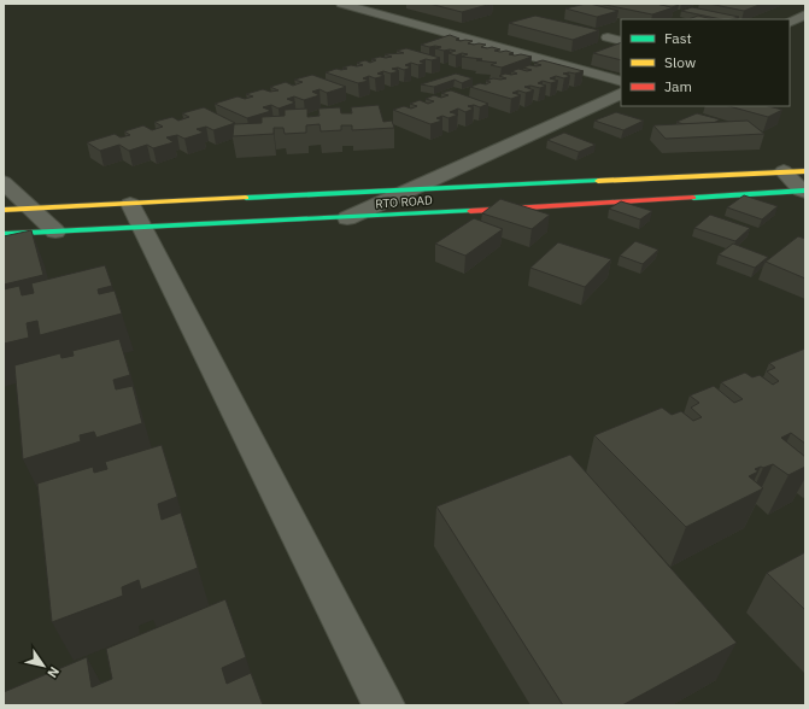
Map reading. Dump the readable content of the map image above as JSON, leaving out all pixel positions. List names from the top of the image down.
{
  "streets": {
    "street": ["RTO ROAD"]
  },
  "legend": ["Fast", "Slow", "Jam"],
  "north": "bottom right"
}
